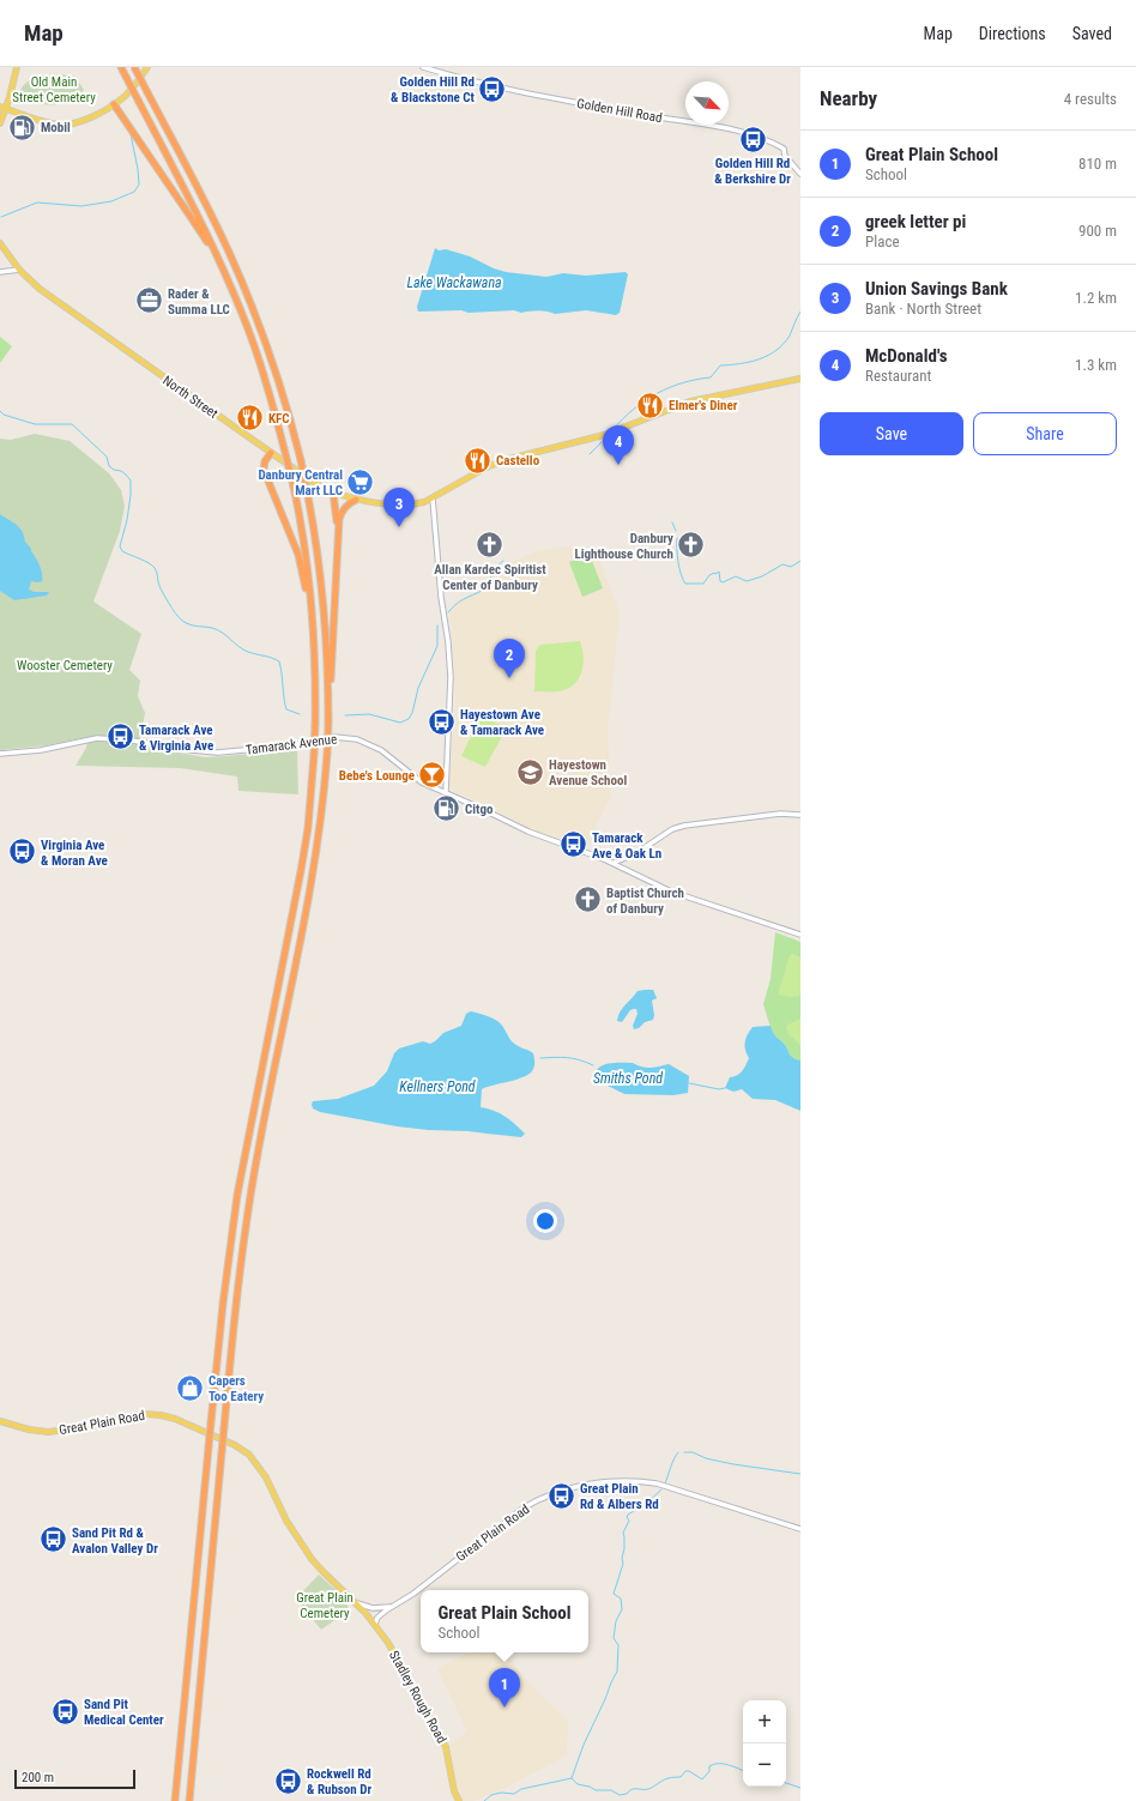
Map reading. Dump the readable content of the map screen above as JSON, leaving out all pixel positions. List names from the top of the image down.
{
  "streets": {
    "main road": ["North Street", "Great Plain Road", "Stadley Rough Road"],
    "street": ["Golden Hill Road", "Tamarack Avenue"]
  },
  "crossings": [
    ["Great Plain Road", "Stadley Rough Road"]
  ],
  "water": ["Lake Wackawana", "Smiths Pond", "Kellners Pond"],
  "parks": ["Old Main Street Cemetery", "Wooster Cemetery", "Great Plain Cemetery"],
  "places": {
    "bus stop": [
      "Golden Hill Rd & Blackstone Ct",
      "Golden Hill Rd & Berkshire Dr",
      "Hayestown Ave & Tamarack Ave",
      "Tamarack Ave & Virginia Ave",
      "Tamarack Ave & Oak Ln",
      "Virginia Ave & Moran Ave",
      "Great Plain Rd & Albers Rd",
      "Sand Pit Rd & Avalon Valley Dr",
      "Sand Pit Medical Center",
      "Rockwell Rd & Rubson Dr"
    ],
    "fuel station": ["Mobil", "Citgo"],
    "office": ["Rader & Summa LLC"],
    "restaurant": ["Elmer's Diner", "KFC", "Castello"],
    "supermarket": ["Danbury Central Mart LLC"],
    "church": ["Allan Kardec Spiritist Center of Danbury", "Danbury Lighthouse Church", "Baptist Church of Danbury"],
    "school or university": ["Hayestown Avenue School"],
    "bar": ["Bebe's Lounge"],
    "shop": ["Capers Too Eatery"]
  },
  "scale_bar": "200 m",
  "north": "bottom right",
  "page": {
    "header": "Map",
    "nav": ["Map", "Directions", "Saved"],
    "heading": ["Nearby", "4 results"],
    "list": [
      {
        "mark": "1",
        "name": "Great Plain School",
        "note": "School",
        "value": "810 m"
      },
      {
        "mark": "2",
        "name": "greek letter pi",
        "note": "Place",
        "value": "900 m"
      },
      {
        "mark": "3",
        "name": "Union Savings Bank",
        "note": "Bank · North Street",
        "value": "1.2 km"
      },
      {
        "mark": "4",
        "name": "McDonald's",
        "note": "Restaurant",
        "value": "1.3 km"
      }
    ],
    "buttons": ["Save", "Share"],
    "pins": [
      "4",
      "3",
      "2",
      "1"
    ],
    "popup": ["Great Plain School", "School"],
    "map_buttons": ["+", "−"],
    "scale": "200 m"
  }
}
